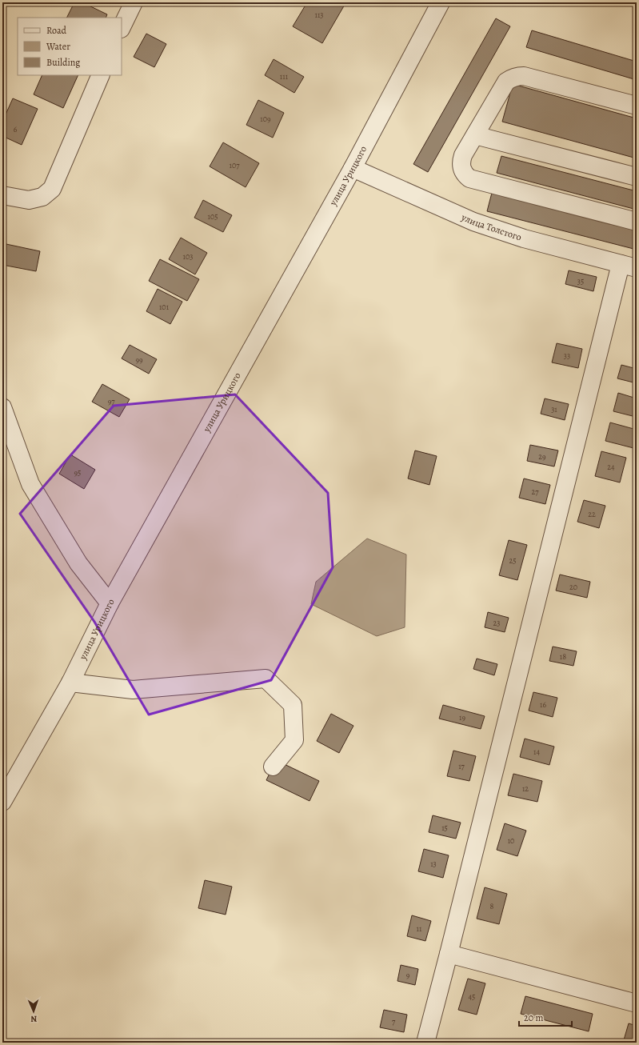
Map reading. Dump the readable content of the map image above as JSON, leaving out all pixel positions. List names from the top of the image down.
{
  "streets": {
    "street": ["улица Урицкого", "улица Толстого"]
  },
  "crossings": [
    ["улица Урицкого", "улица Толстого"]
  ],
  "house_numbers": [
    "113",
    "111",
    "109",
    "6",
    "107",
    "105",
    "103",
    "35",
    "101",
    "33",
    "99",
    "97",
    "31",
    "29",
    "24",
    "95",
    "27",
    "22",
    "25",
    "20",
    "23",
    "18",
    "16",
    "19",
    "14",
    "17",
    "12",
    "15",
    "10",
    "13",
    "8",
    "11",
    "9",
    "45",
    "7"
  ],
  "legend": ["Road", "Water", "Building"],
  "scale_bar": "20 m",
  "north": "bottom"
}
